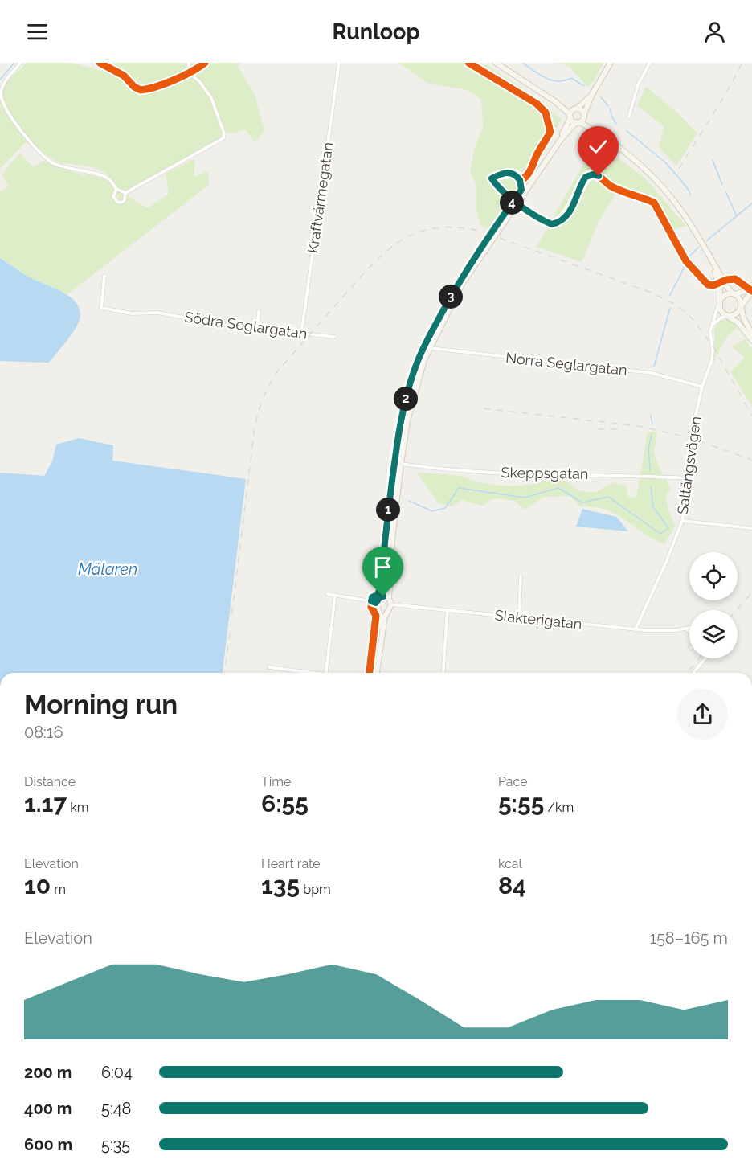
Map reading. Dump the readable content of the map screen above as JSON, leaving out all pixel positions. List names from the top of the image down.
{
  "streets": {
    "street": [
      "Kraftvärmegatan",
      "Södra Seglargatan",
      "Norra Seglargatan",
      "Saltängsvägen",
      "Skeppsgatan",
      "Slakterigatan"
    ]
  },
  "crossings": [
    ["Kraftvärmegatan", "Södra Seglargatan"],
    ["Norra Seglargatan", "Saltängsvägen"],
    ["Saltängsvägen", "Skeppsgatan"],
    ["Saltängsvägen", "Slakterigatan"]
  ],
  "water": ["Mälaren"],
  "page": {
    "header": "Runloop",
    "pins": [
      "4",
      "3",
      "2",
      "1"
    ],
    "heading": ["Morning run", "08:16"],
    "stats": [
      ["Distance", "1.17 km"],
      ["Time", "6:55"],
      ["Pace", "5:55 /km"],
      ["Elevation", "10 m"],
      ["Heart rate", "135 bpm"],
      ["kcal", "84"]
    ],
    "chart": ["Elevation", "158–165 m"],
    "list": [
      {
        "name": "200 m",
        "note": "6:04"
      },
      {
        "name": "400 m",
        "note": "5:48"
      },
      {
        "name": "600 m",
        "note": "5:35"
      }
    ]
  }
}
